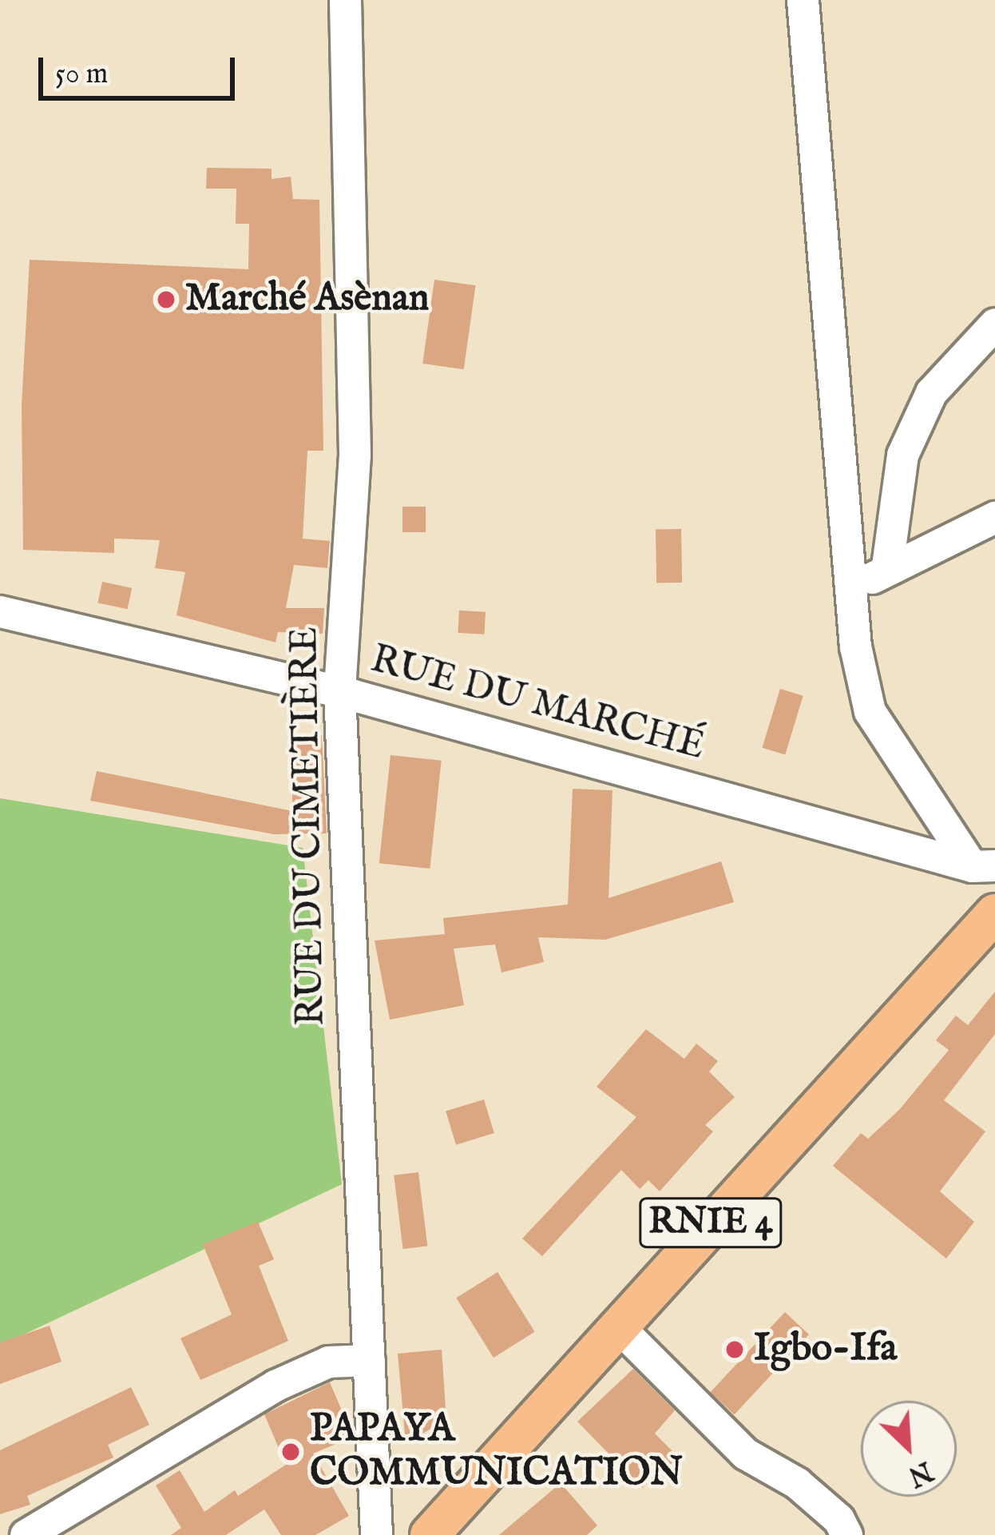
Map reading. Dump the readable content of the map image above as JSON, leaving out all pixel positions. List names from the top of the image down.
{
  "streets": {
    "main road": ["RNIE 4"],
    "street": ["RUE DU MARCHÉ", "RUE DU CIMETIÈRE"]
  },
  "crossings": [
    ["RUE DU MARCHÉ", "RUE DU CIMETIÈRE"]
  ],
  "places": ["Marché Asènan", "Igbo-Ifa", "PAPAYA COMMUNICATION"],
  "scale_bar": "50 m",
  "north": "bottom right"
}
